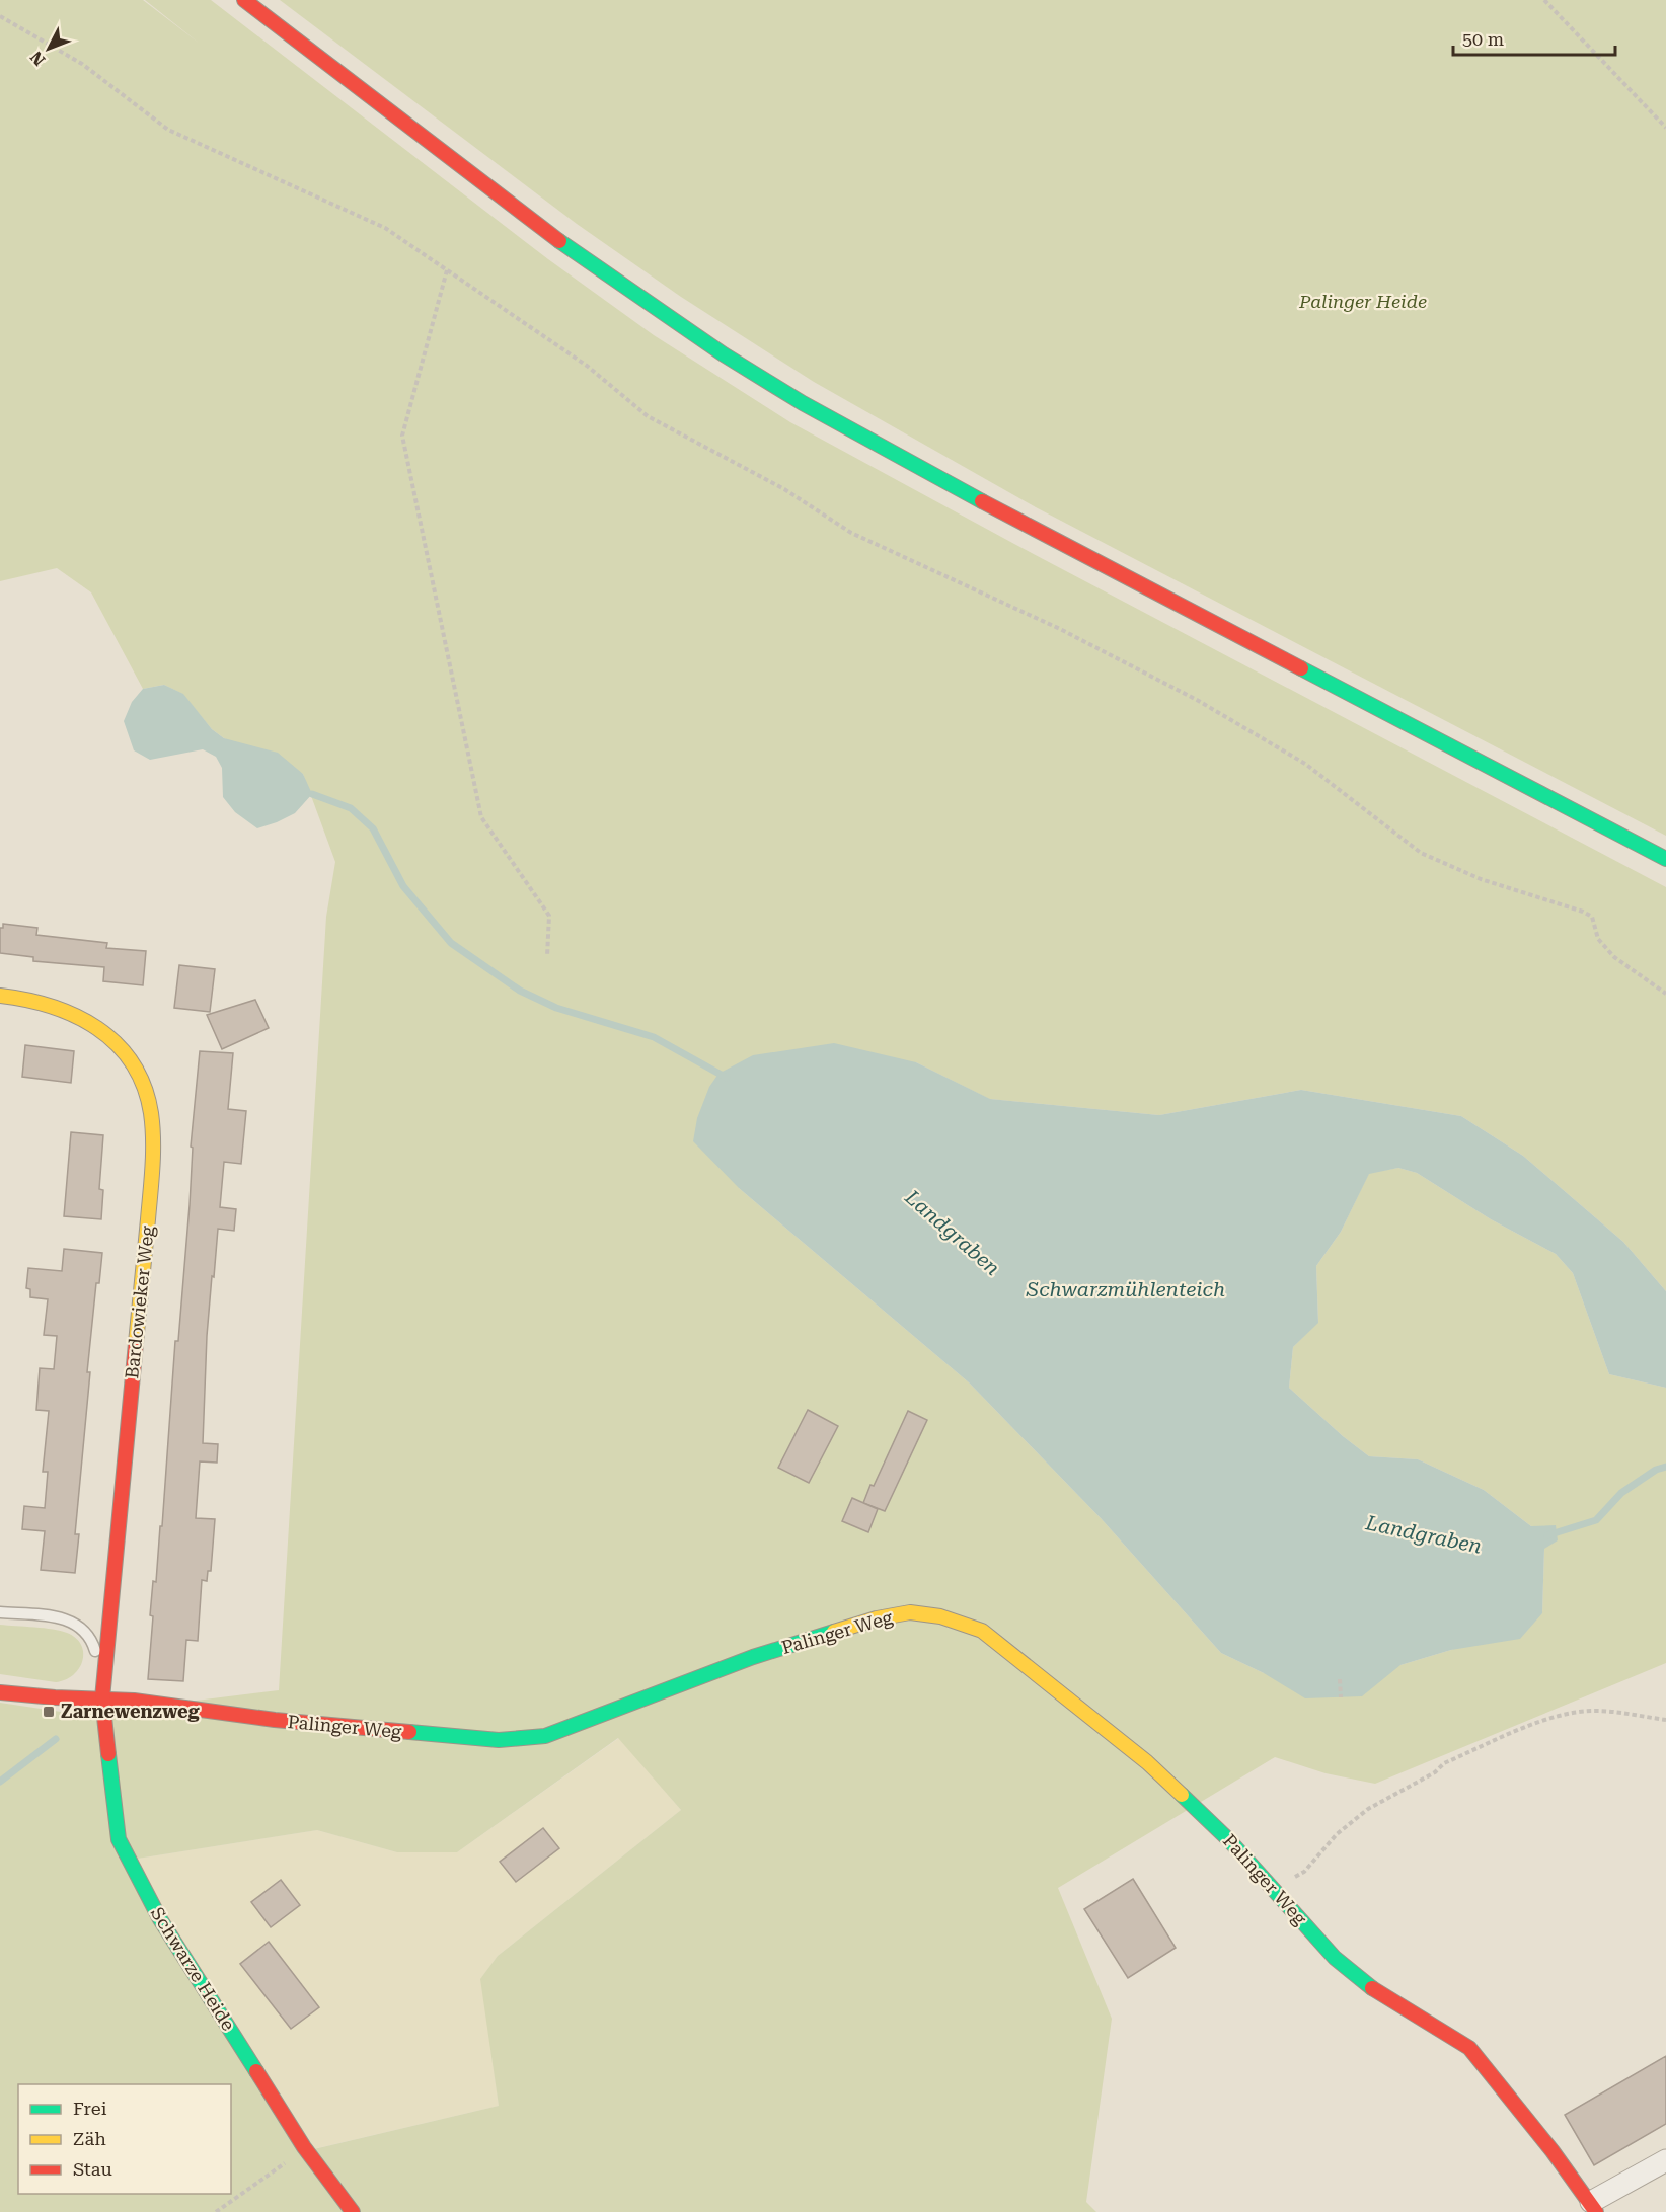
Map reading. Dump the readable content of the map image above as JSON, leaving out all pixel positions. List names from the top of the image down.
{
  "streets": {
    "street": ["Bardowieker Weg", "Palinger Weg", "Schwarze Heide"]
  },
  "crossings": [
    ["Bardowieker Weg", "Palinger Weg"],
    ["Bardowieker Weg", "Schwarze Heide"],
    ["Palinger Weg", "Schwarze Heide"]
  ],
  "water": ["Landgraben", "Schwarzmühlenteich"],
  "parks": ["Palinger Heide"],
  "places": {
    "transit": ["Zarnewenzweg"]
  },
  "legend": ["Frei", "Zäh", "Stau"],
  "scale_bar": "50 m",
  "north": "bottom left"
}
